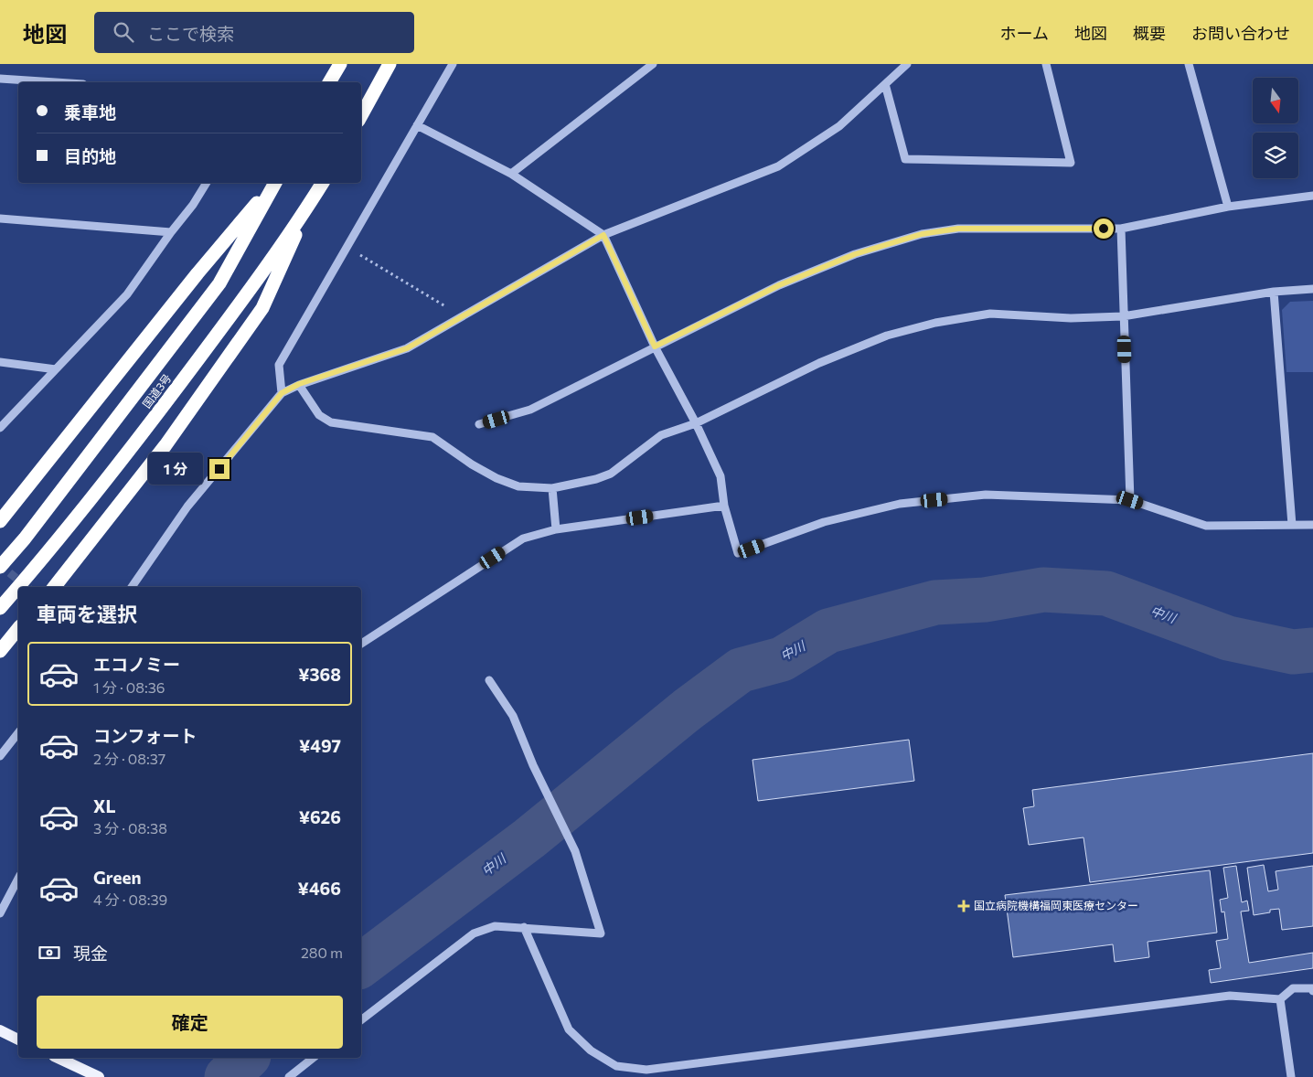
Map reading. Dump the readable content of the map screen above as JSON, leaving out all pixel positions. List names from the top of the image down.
{
  "streets": {
    "highway": ["国道3号"]
  },
  "water": ["中川"],
  "places": {
    "health": ["国立病院機構福岡東医療センター"]
  },
  "north": "bottom",
  "page": {
    "header": "地図",
    "search": "ここで検索",
    "nav": [
      "ホーム",
      "地図",
      "概要",
      "お問い合わせ"
    ],
    "banner": ["乗車地", "目的地"],
    "bubble": "1 分",
    "heading": "車両を選択",
    "list": [
      {
        "name": "エコノミー",
        "note": "1 分 · 08:36",
        "value": "¥368"
      },
      {
        "name": "コンフォート",
        "note": "2 分 · 08:37",
        "value": "¥497"
      },
      {
        "name": "XL",
        "note": "3 分 · 08:38",
        "value": "¥626"
      },
      {
        "name": "Green",
        "note": "4 分 · 08:39",
        "value": "¥466"
      }
    ],
    "pay": ["現金", "280 m"],
    "buttons": "確定"
  }
}
